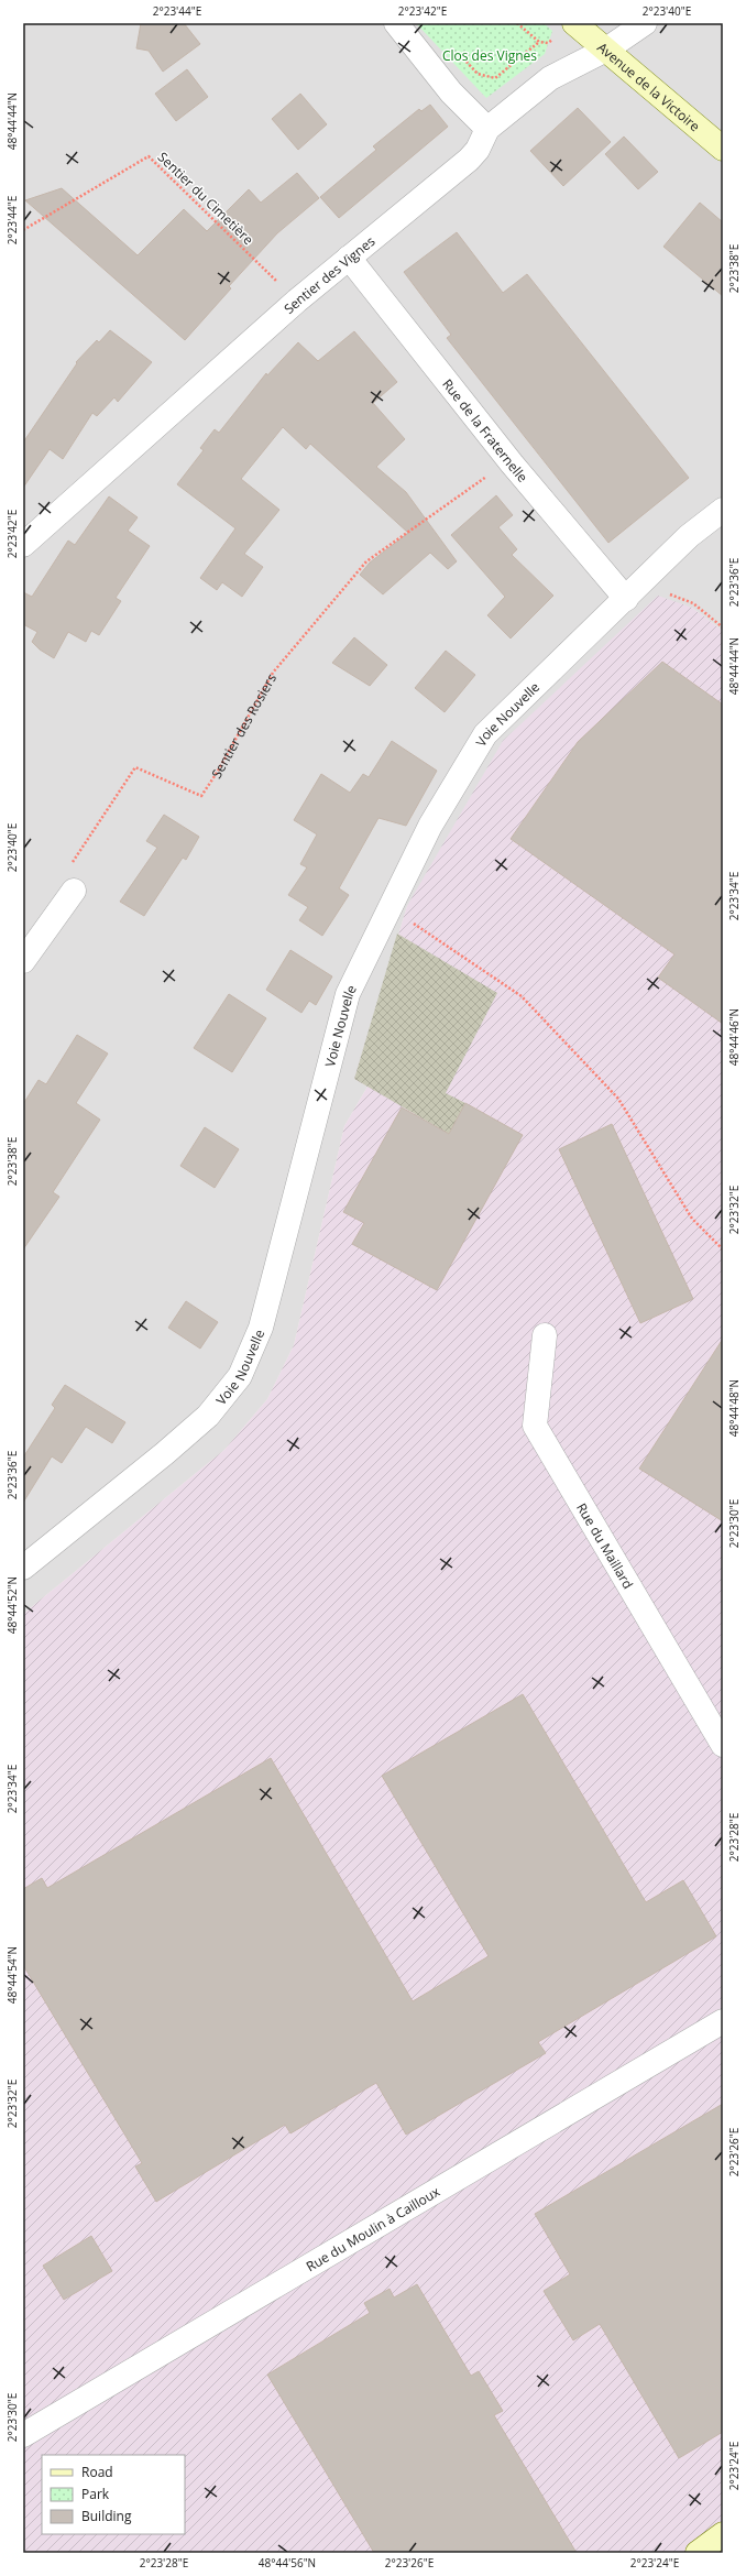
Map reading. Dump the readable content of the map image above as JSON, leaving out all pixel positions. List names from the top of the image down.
{
  "streets": {
    "street": [
      "Avenue de la Victoire",
      "Sentier des Vignes",
      "Rue de la Fraternelle",
      "Voie Nouvelle",
      "Rue du Maillard",
      "Rue du Moulin à Cailloux"
    ],
    "path": ["Sentier du Cimetière", "Sentier des Rosiers"]
  },
  "crossings": [
    ["Avenue de la Victoire", "Sentier des Vignes"],
    ["Sentier du Cimetière", "Sentier des Vignes"],
    ["Sentier des Vignes", "Rue de la Fraternelle"],
    ["Rue de la Fraternelle", "Voie Nouvelle"],
    ["Rue de la Fraternelle", "Sentier des Rosiers"]
  ],
  "parks": ["Clos des Vignes"],
  "legend": ["Road", "Park", "Building"],
  "coordinates": [
    "2°23'44\"E",
    "2°23'42\"E",
    "2°23'40\"E",
    "48°44'44\"N",
    "2°23'38\"E",
    "2°23'36\"E",
    "2°23'34\"E",
    "48°44'46\"N",
    "2°23'32\"E",
    "48°44'48\"N",
    "2°23'30\"E",
    "48°44'52\"N",
    "2°23'28\"E",
    "48°44'54\"N",
    "2°23'26\"E",
    "2°23'24\"E",
    "48°44'56\"N"
  ]
}
